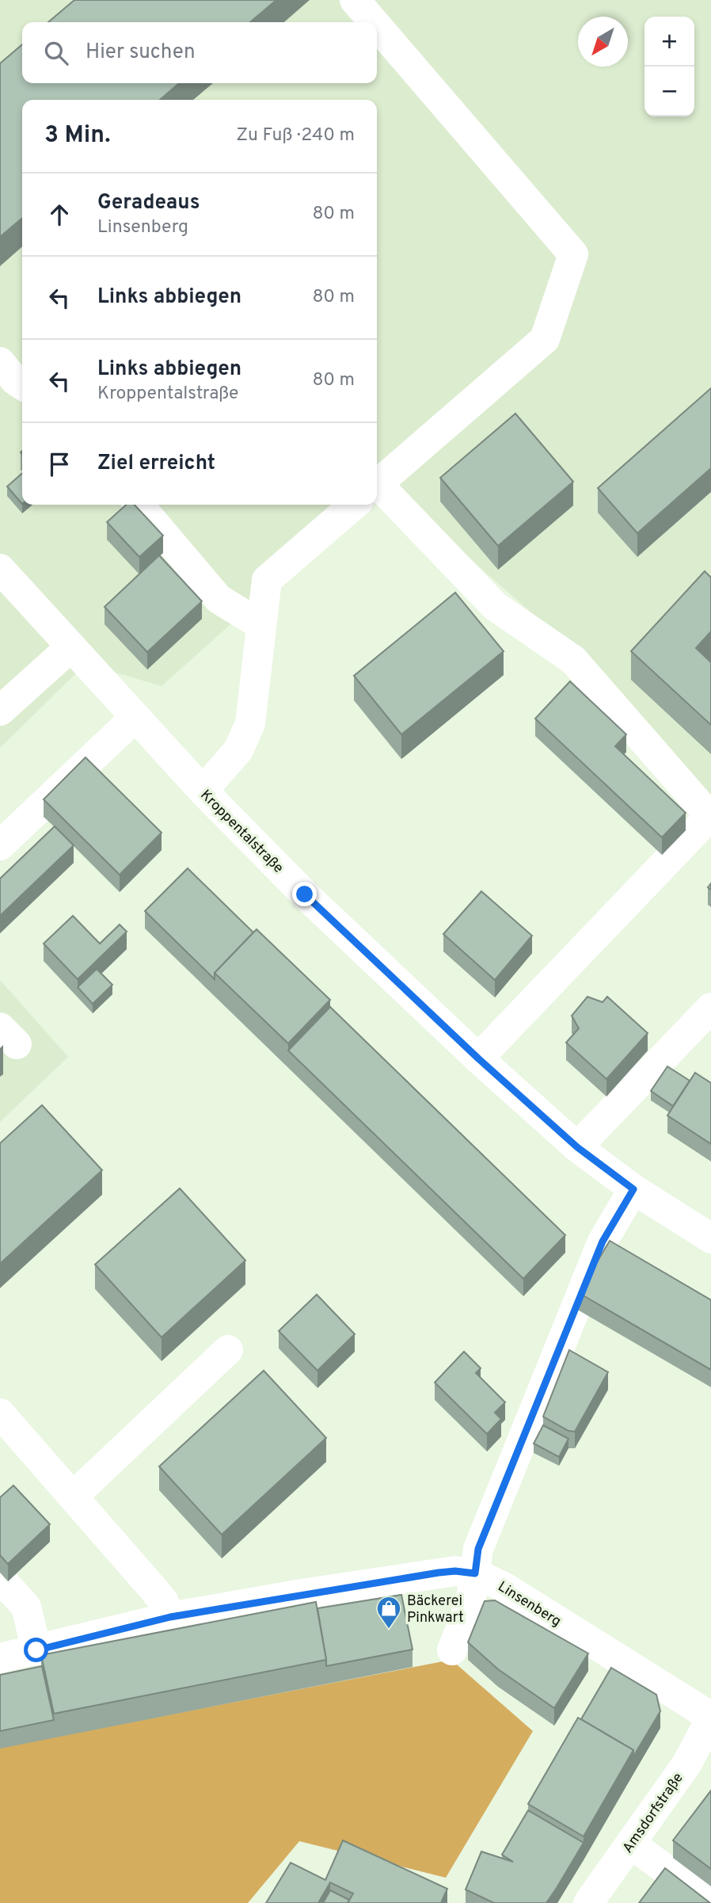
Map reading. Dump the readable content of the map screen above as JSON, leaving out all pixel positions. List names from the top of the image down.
{
  "streets": {
    "street": ["Kroppentalstraße", "Linsenberg", "Amsdorfstraße"]
  },
  "crossings": [
    ["Linsenberg", "Amsdorfstraße"]
  ],
  "places": {
    "shop": ["Bäckerei Pinkwart"]
  },
  "north": "bottom left",
  "page": {
    "map_buttons": ["+", "−"],
    "search": "Hier suchen",
    "heading": ["3 Min.", "Zu Fuß · 240 m"],
    "list": [
      ["Geradeaus", "Linsenberg", "80 m"],
      ["Links abbiegen", "80 m"],
      ["Links abbiegen", "Kroppentalstraße", "80 m"],
      "Ziel erreicht"
    ]
  }
}
